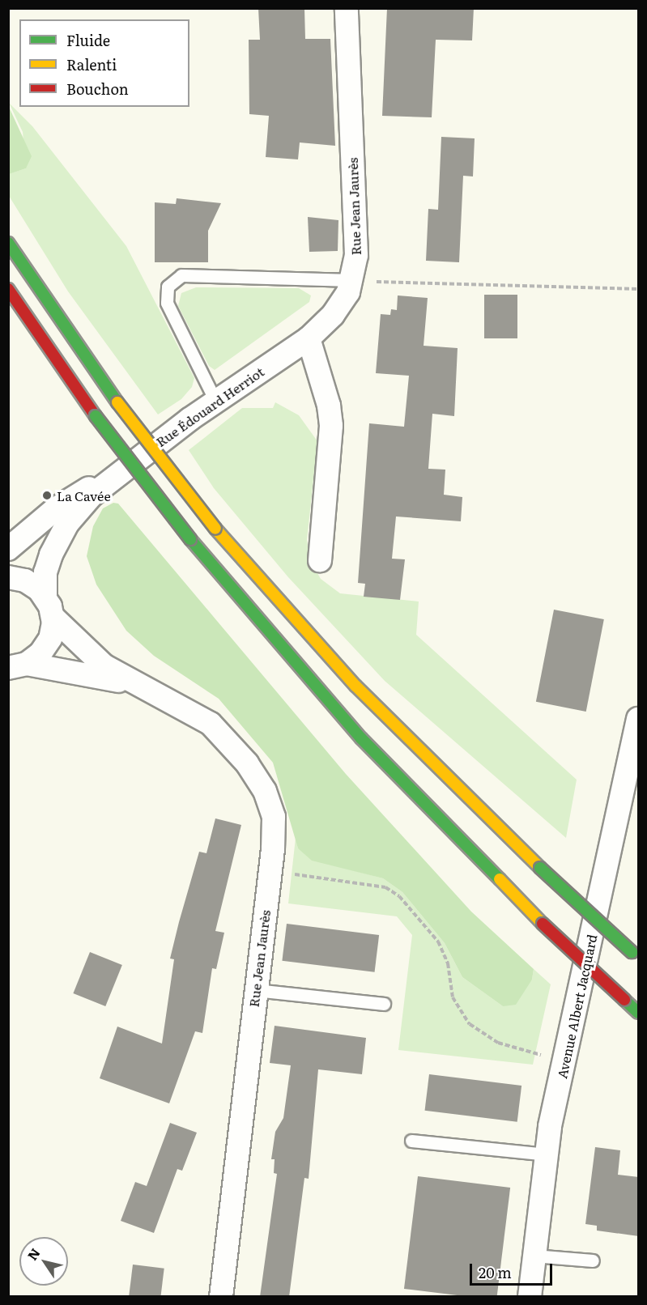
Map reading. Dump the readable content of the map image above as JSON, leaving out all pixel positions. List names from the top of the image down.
{
  "streets": {
    "street": ["Rue Jean Jaurès", "Rue Édouard Herriot", "Avenue Albert Jacquard"]
  },
  "crossings": [
    ["Rue Jean Jaurès", "Rue Édouard Herriot"]
  ],
  "places": ["La Cavée"],
  "legend": ["Fluide", "Ralenti", "Bouchon"],
  "scale_bar": "20 m",
  "north": "top left"
}
